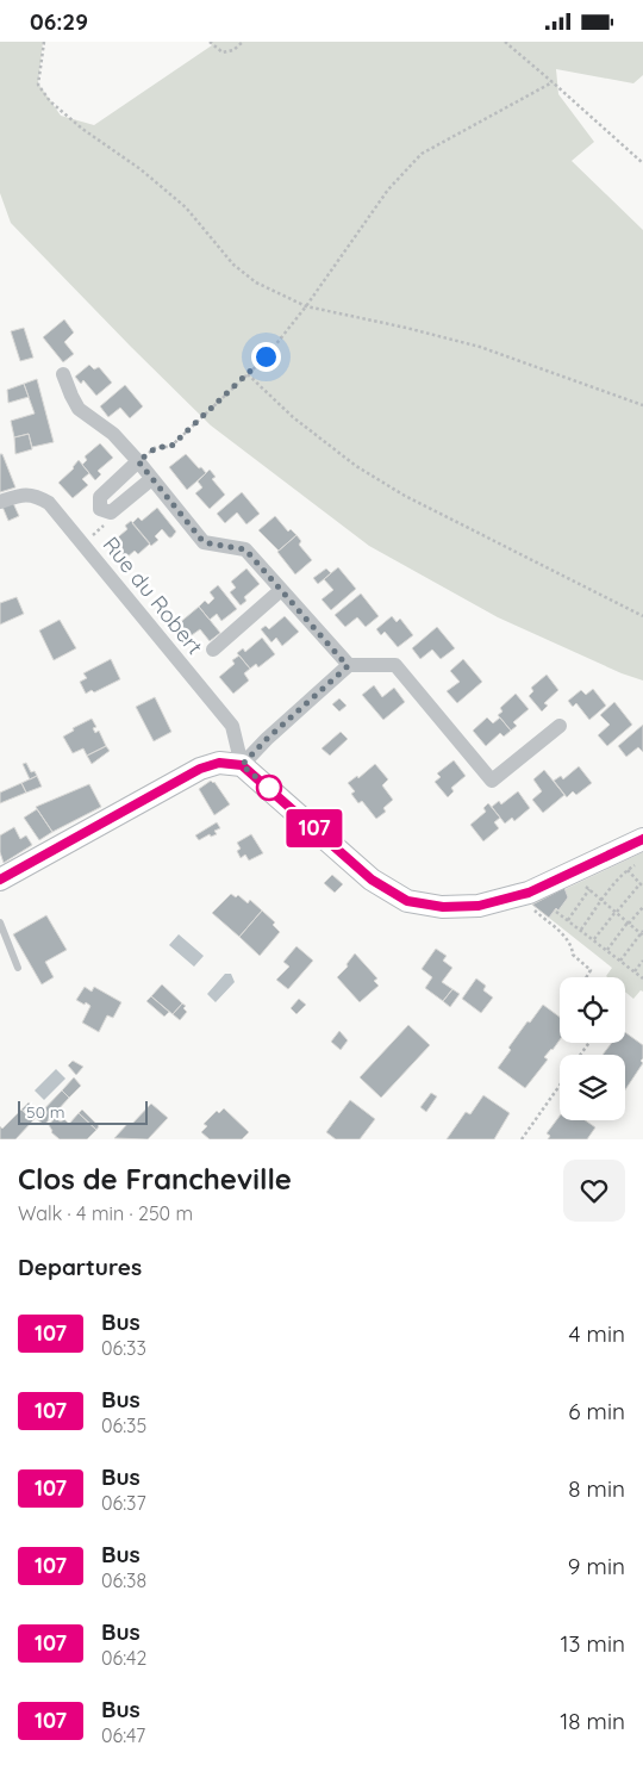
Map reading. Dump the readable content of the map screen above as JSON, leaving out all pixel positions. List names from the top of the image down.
{
  "streets": {
    "street": ["Rue du Robert"]
  },
  "lines": ["bus line 107"],
  "scale_bar": "50 m",
  "page": {
    "status": "06:29",
    "on_map": "107",
    "scale": "50 m",
    "heading": [
      ["Clos de Francheville", "Walk · 4 min · 250 m"],
      "Departures"
    ],
    "list": [
      {
        "mark": "107",
        "name": "Bus",
        "note": "06:33",
        "value": "4 min"
      },
      {
        "mark": "107",
        "name": "Bus",
        "note": "06:35",
        "value": "6 min"
      },
      {
        "mark": "107",
        "name": "Bus",
        "note": "06:37",
        "value": "8 min"
      },
      {
        "mark": "107",
        "name": "Bus",
        "note": "06:38",
        "value": "9 min"
      },
      {
        "mark": "107",
        "name": "Bus",
        "note": "06:42",
        "value": "13 min"
      },
      {
        "mark": "107",
        "name": "Bus",
        "note": "06:47",
        "value": "18 min"
      }
    ]
  }
}
